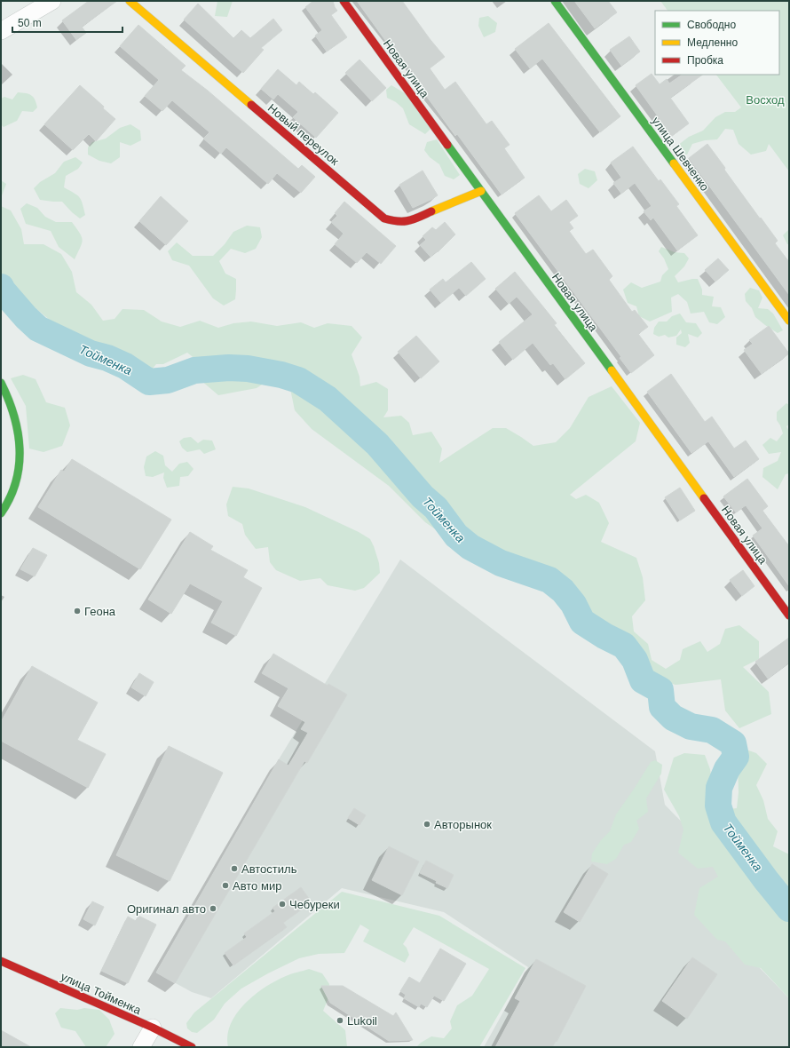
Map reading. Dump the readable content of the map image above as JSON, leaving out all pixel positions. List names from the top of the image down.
{
  "streets": {
    "street": [
      "Новая улица",
      "Новый переулок",
      "улица Шевченко",
      "улица Тойменка"
    ]
  },
  "crossings": [
    ["Новая улица", "Новый переулок"]
  ],
  "water": ["Тойменка"],
  "parks": ["Восход"],
  "places": [
    "Геона",
    "Авторынок",
    "Автостиль",
    "Авто мир",
    "Чебуреки",
    "Оригинал авто",
    "Lukoil"
  ],
  "legend": ["Свободно", "Медленно", "Пробка"],
  "scale_bar": "50 m"
}
